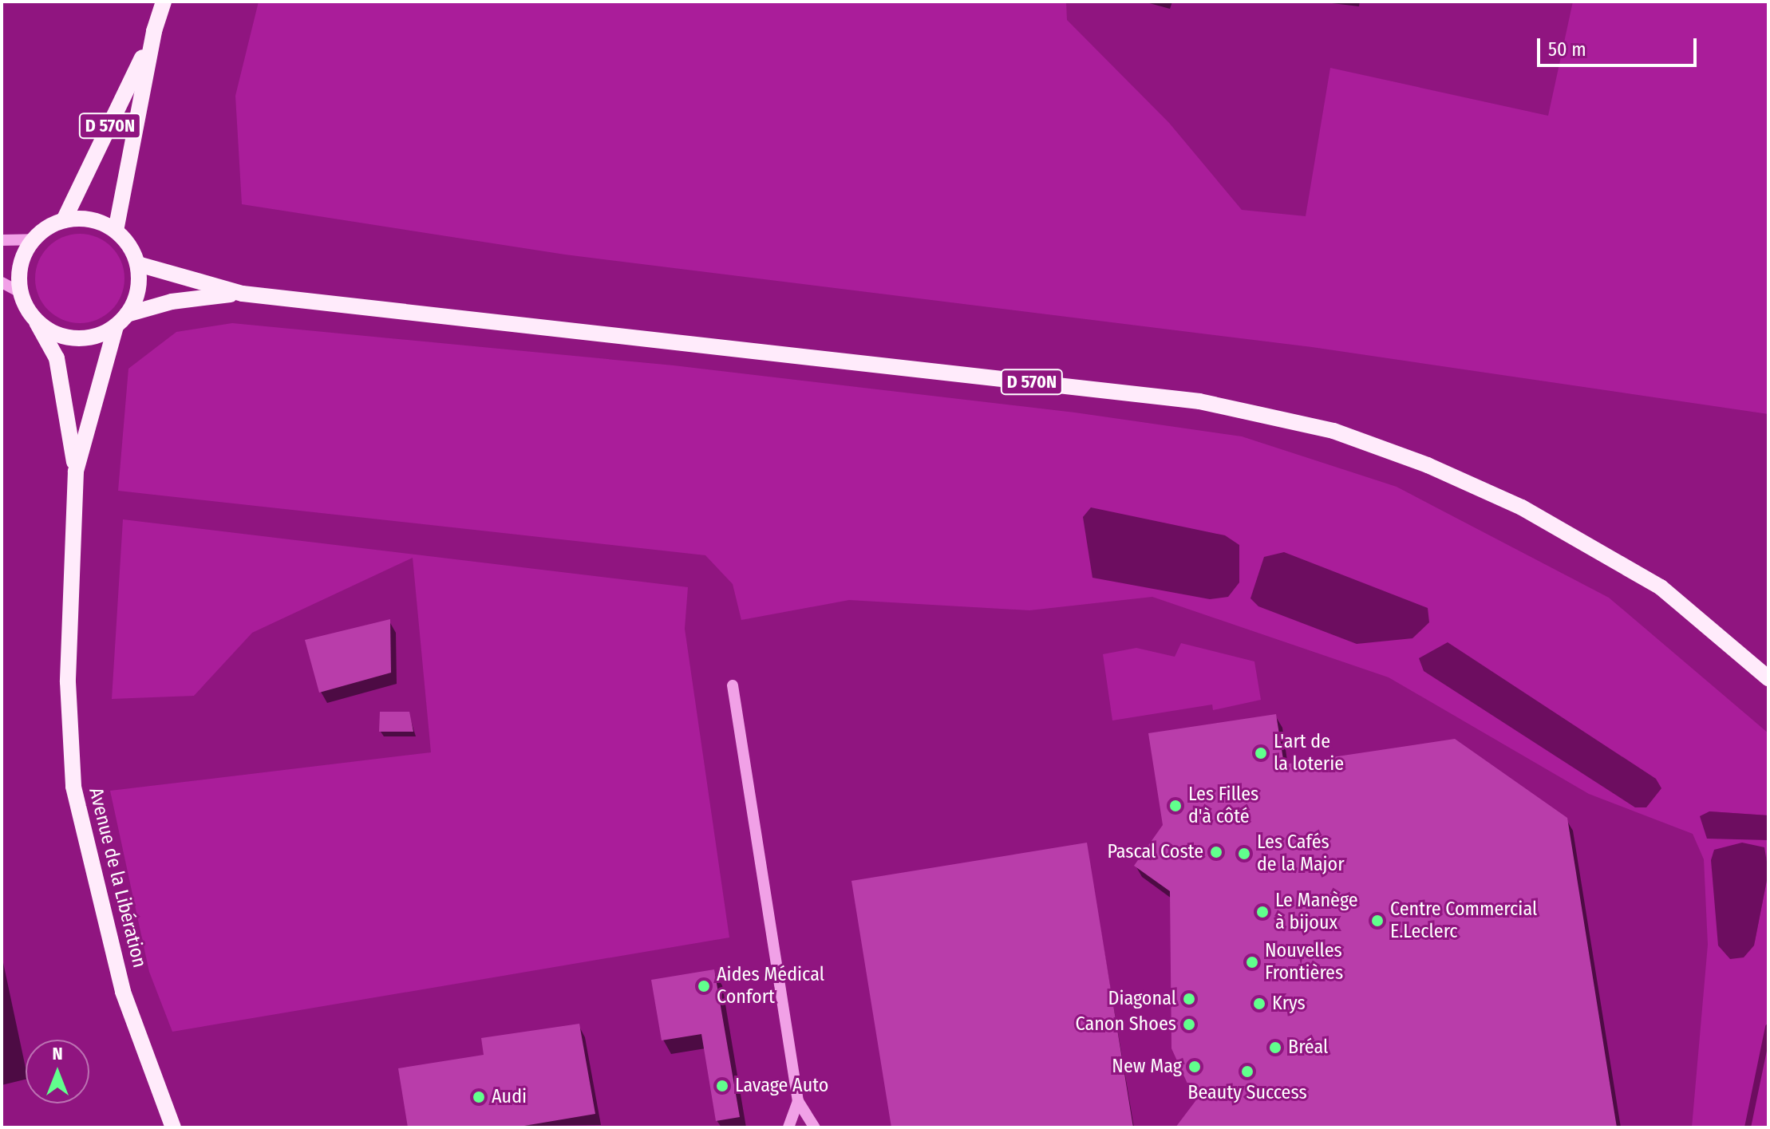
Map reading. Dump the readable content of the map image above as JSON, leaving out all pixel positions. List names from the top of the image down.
{
  "streets": {
    "main road": ["D 570N", "Avenue de la Libération"]
  },
  "crossings": [
    ["D 570N", "Avenue de la Libération"]
  ],
  "places": [
    "L'art de la loterie",
    "Les Filles d'à côté",
    "Pascal Coste",
    "Les Cafés de la Major",
    "Le Manège à bijoux",
    "Centre Commercial E.Leclerc",
    "Nouvelles Frontières",
    "Aides Médical Confort",
    "Diagonal",
    "Krys",
    "Canon Shoes",
    "Bréal",
    "New Mag",
    "Beauty Success",
    "Lavage Auto",
    "Audi"
  ],
  "scale_bar": "50 m",
  "north": "top"
}
